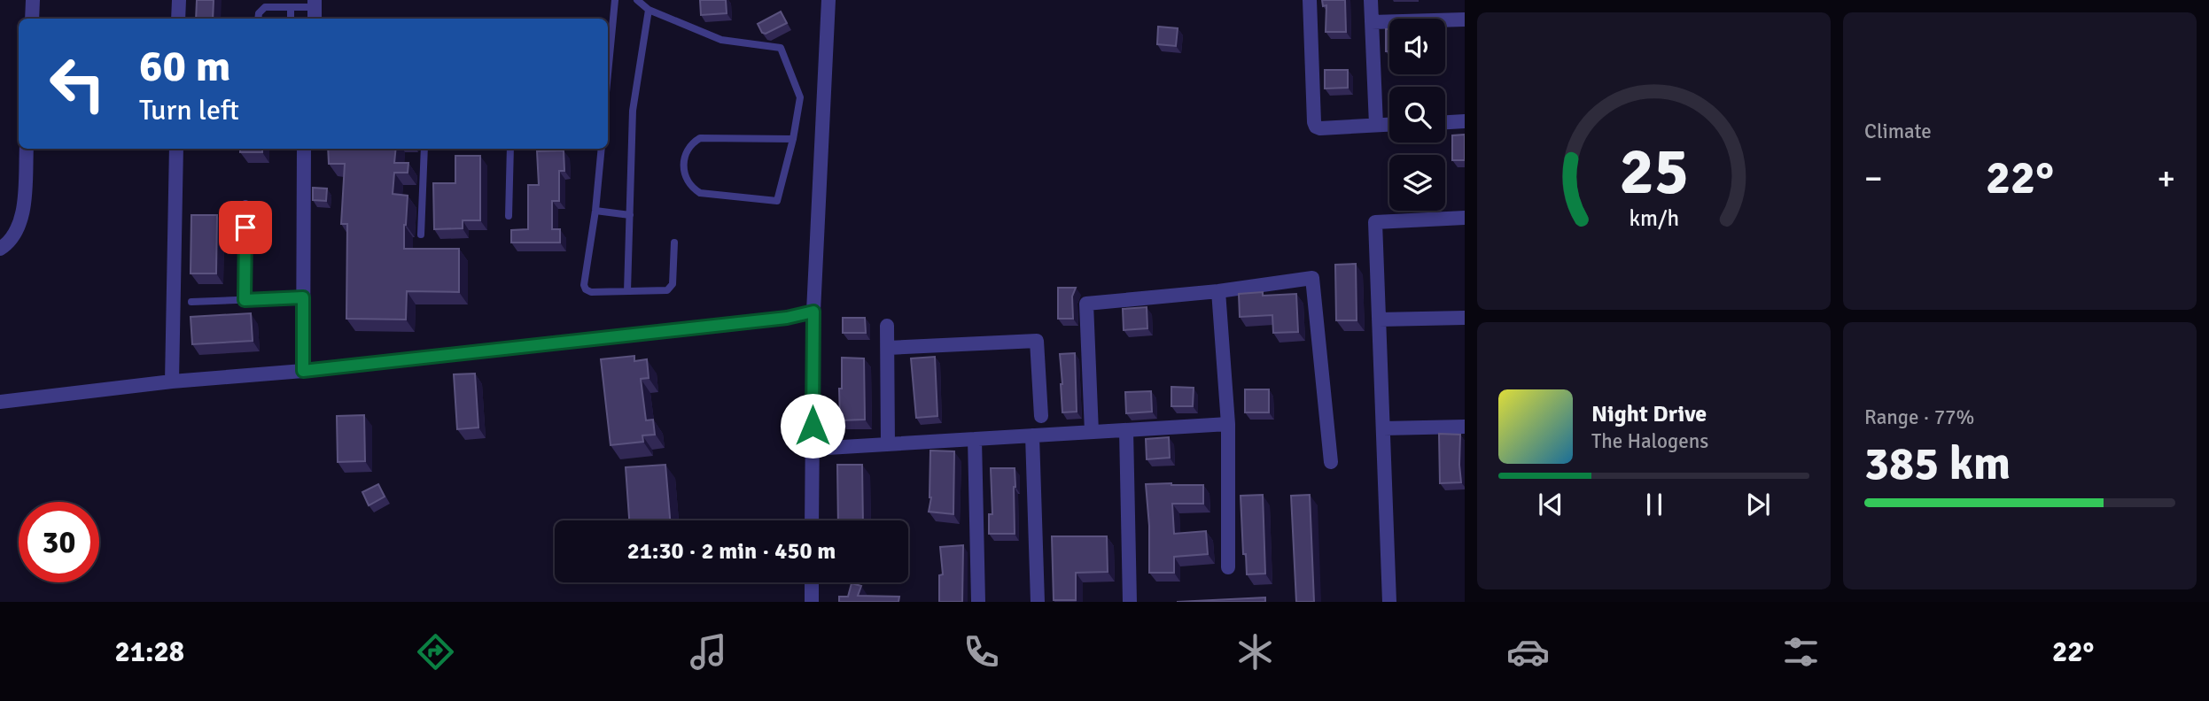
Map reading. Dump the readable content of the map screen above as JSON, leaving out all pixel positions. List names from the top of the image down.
{
  "page": {
    "tile": [
      "Climate",
      ["Range · 77%", "385 km"]
    ],
    "turn": ["60 m", "Turn left"],
    "heat": ["−", "22°", "+"],
    "song": ["Night Drive", "The Halogens"],
    "limit": "30",
    "trip": "21:30 · 2 min · 450 m",
    "tabs": ["21:28", "22°"],
    "gauge": ["25", "km/h"]
  }
}
